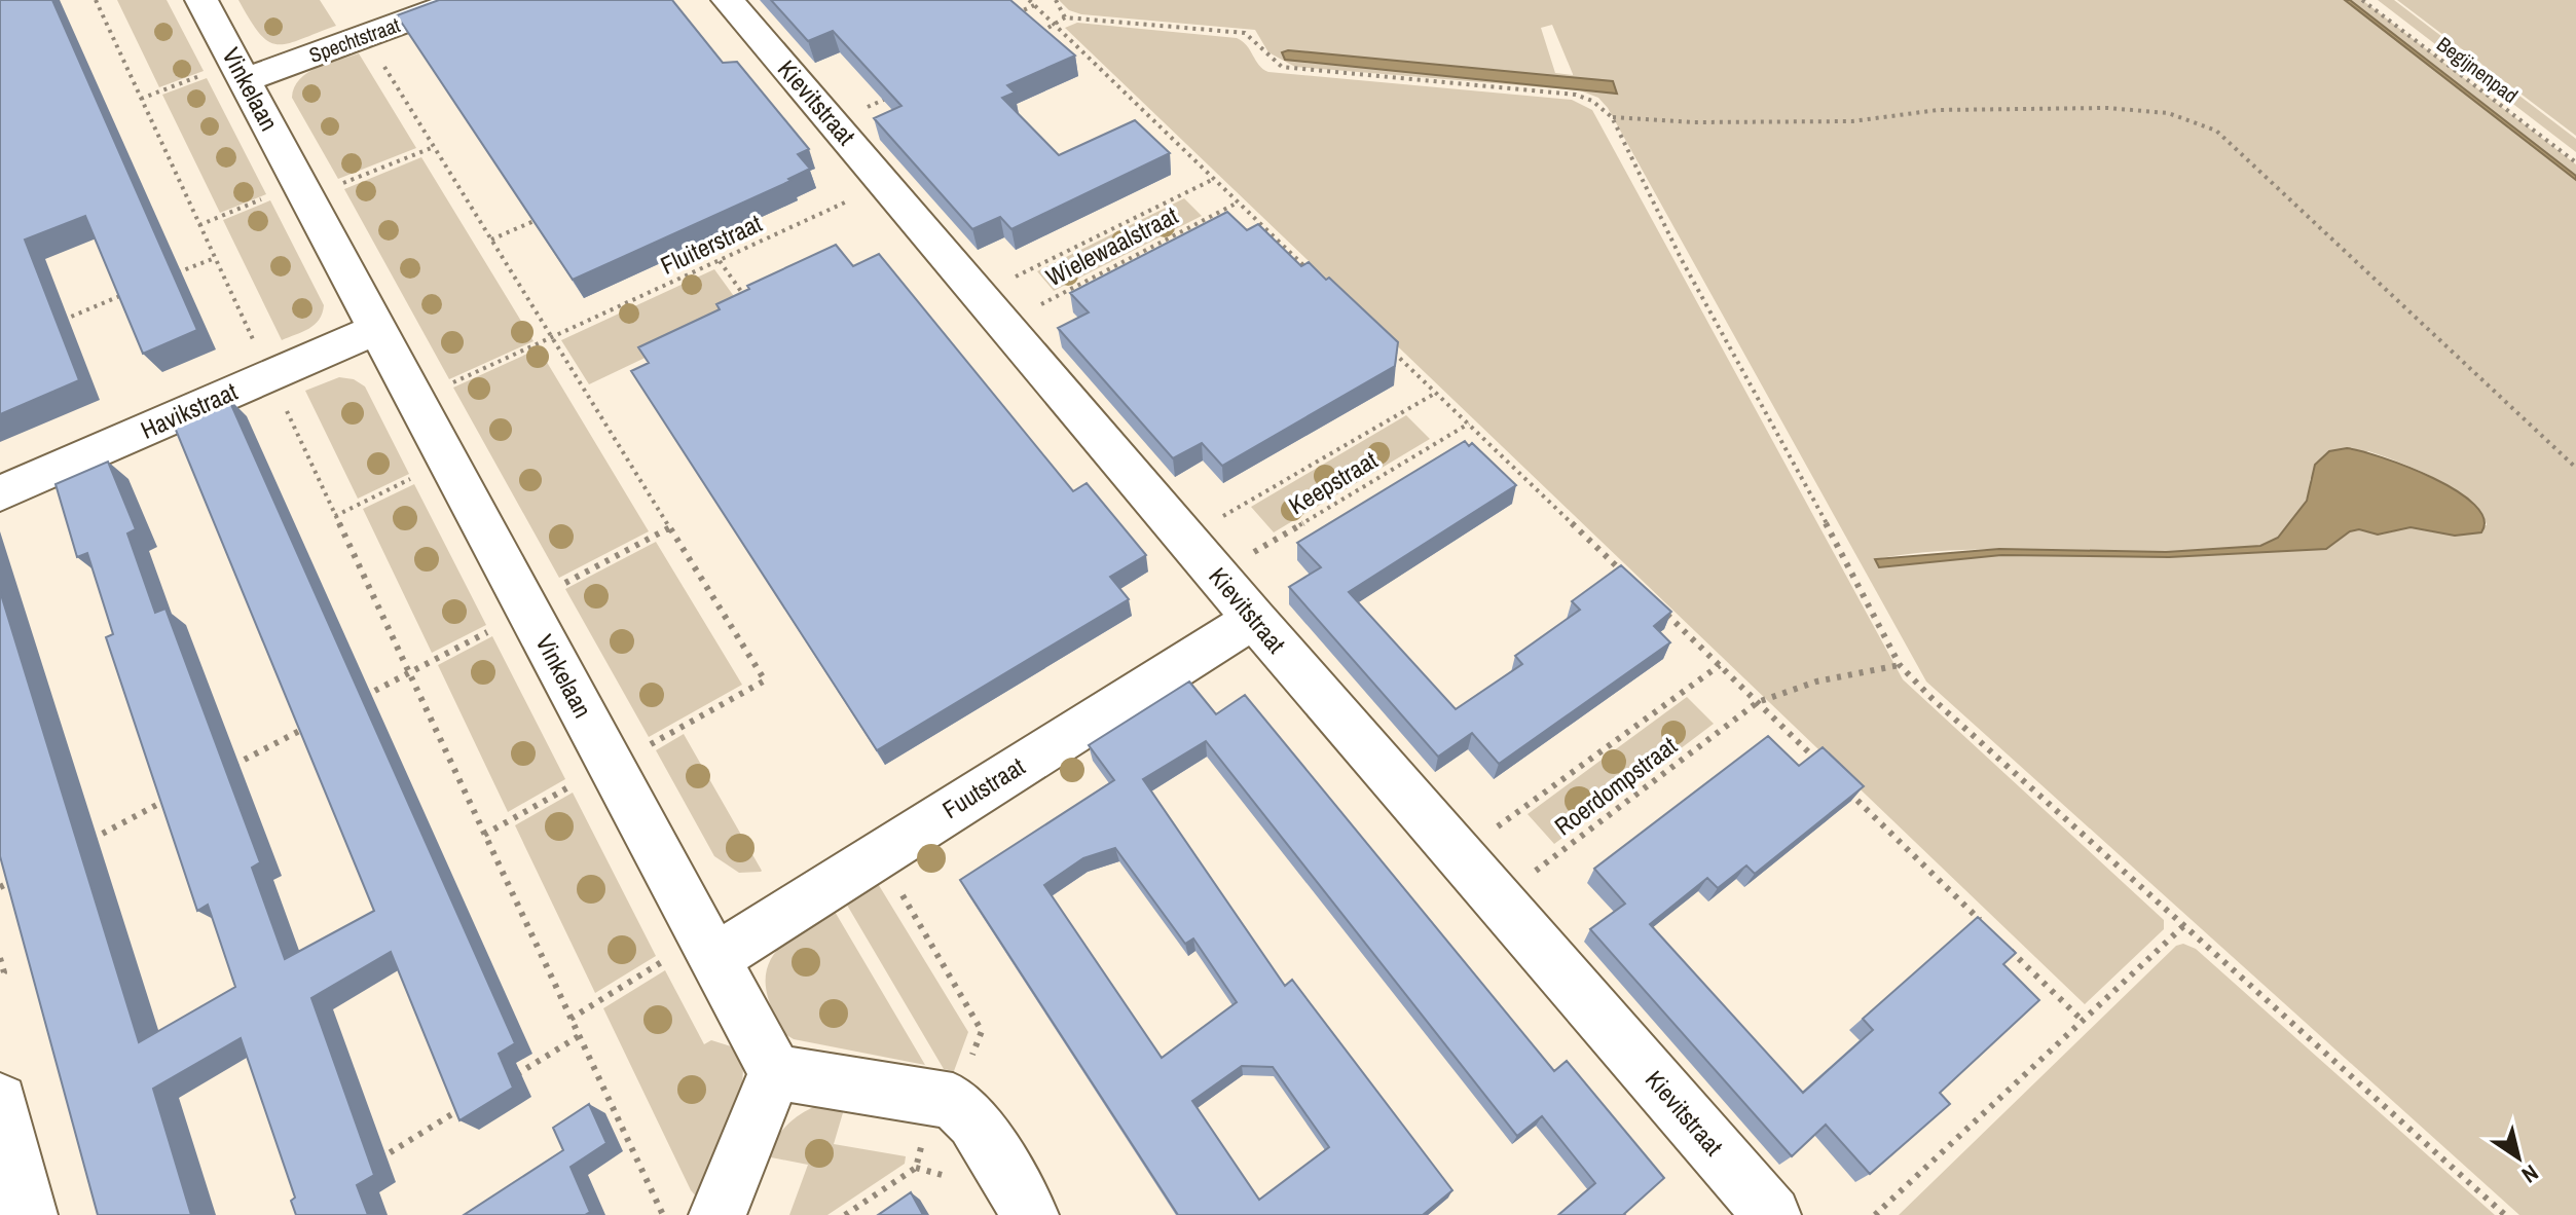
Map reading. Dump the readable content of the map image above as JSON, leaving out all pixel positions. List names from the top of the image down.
{
  "streets": {
    "street": [
      "Spechtstraat",
      "Vinkelaan",
      "Kievitstraat",
      "Havikstraat",
      "Fuutstraat"
    ],
    "path": [
      "Begijnenpad",
      "Fluiterstraat",
      "Wielewaalstraat",
      "Keepstraat",
      "Roerdompstraat"
    ]
  },
  "crossings": [
    ["Spechtstraat", "Vinkelaan"],
    ["Vinkelaan", "Fluiterstraat"],
    ["Vinkelaan", "Havikstraat"],
    ["Vinkelaan", "Fuutstraat"],
    ["Kievitstraat", "Fluiterstraat"],
    ["Kievitstraat", "Wielewaalstraat"],
    ["Kievitstraat", "Keepstraat"],
    ["Kievitstraat", "Roerdompstraat"],
    ["Kievitstraat", "Fuutstraat"]
  ],
  "north": "bottom right"
}
